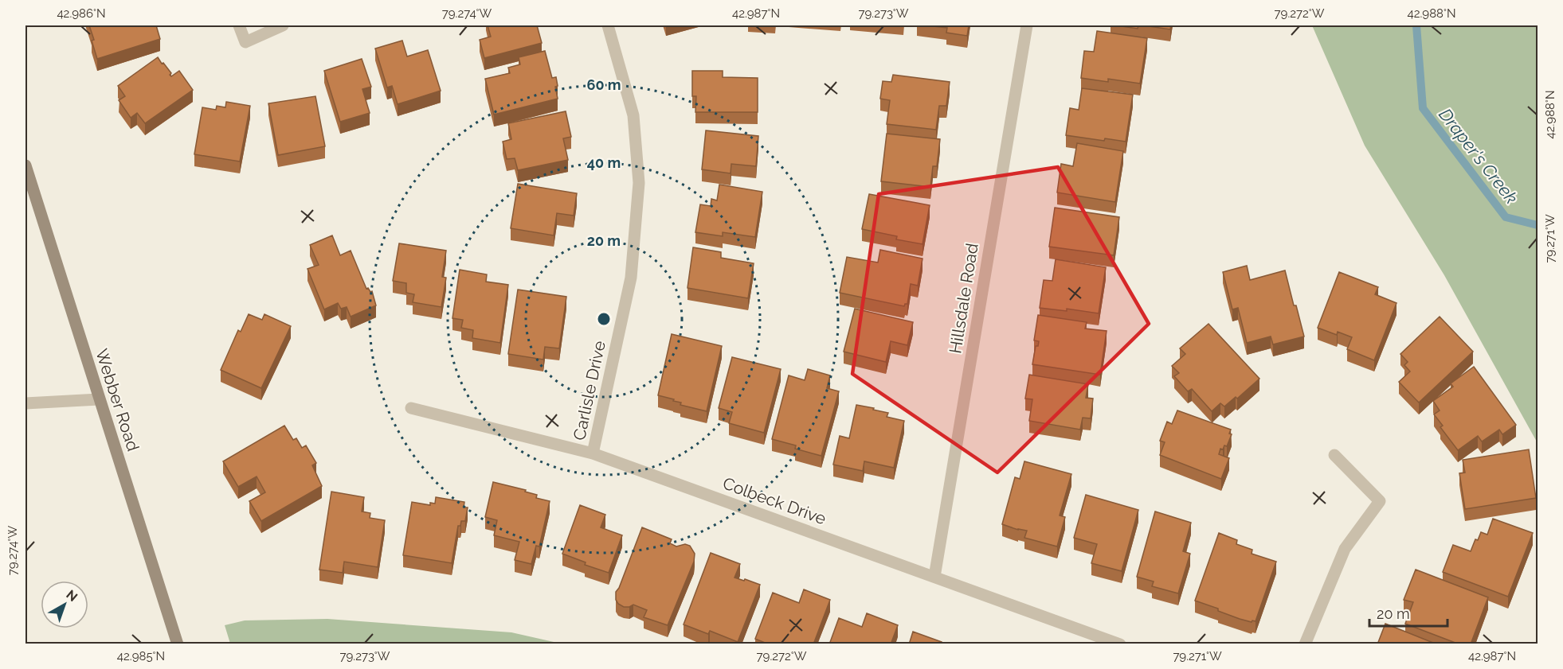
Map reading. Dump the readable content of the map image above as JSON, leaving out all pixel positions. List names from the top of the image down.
{
  "streets": {
    "main road": ["Webber Road"],
    "street": ["Hillsdale Road", "Carlisle Drive", "Colbeck Drive"]
  },
  "crossings": [
    ["Hillsdale Road", "Colbeck Drive"],
    ["Carlisle Drive", "Colbeck Drive"]
  ],
  "water": ["Draper's Creek"],
  "scale_bar": "20 m",
  "north": "top right",
  "coordinates": [
    "42.986°N",
    "79.274°W",
    "42.987°N",
    "79.273°W",
    "79.272°W",
    "42.988°N",
    "79.271°W",
    "42.985°N"
  ],
  "rings": ["60 m", "40 m", "20 m"]
}
